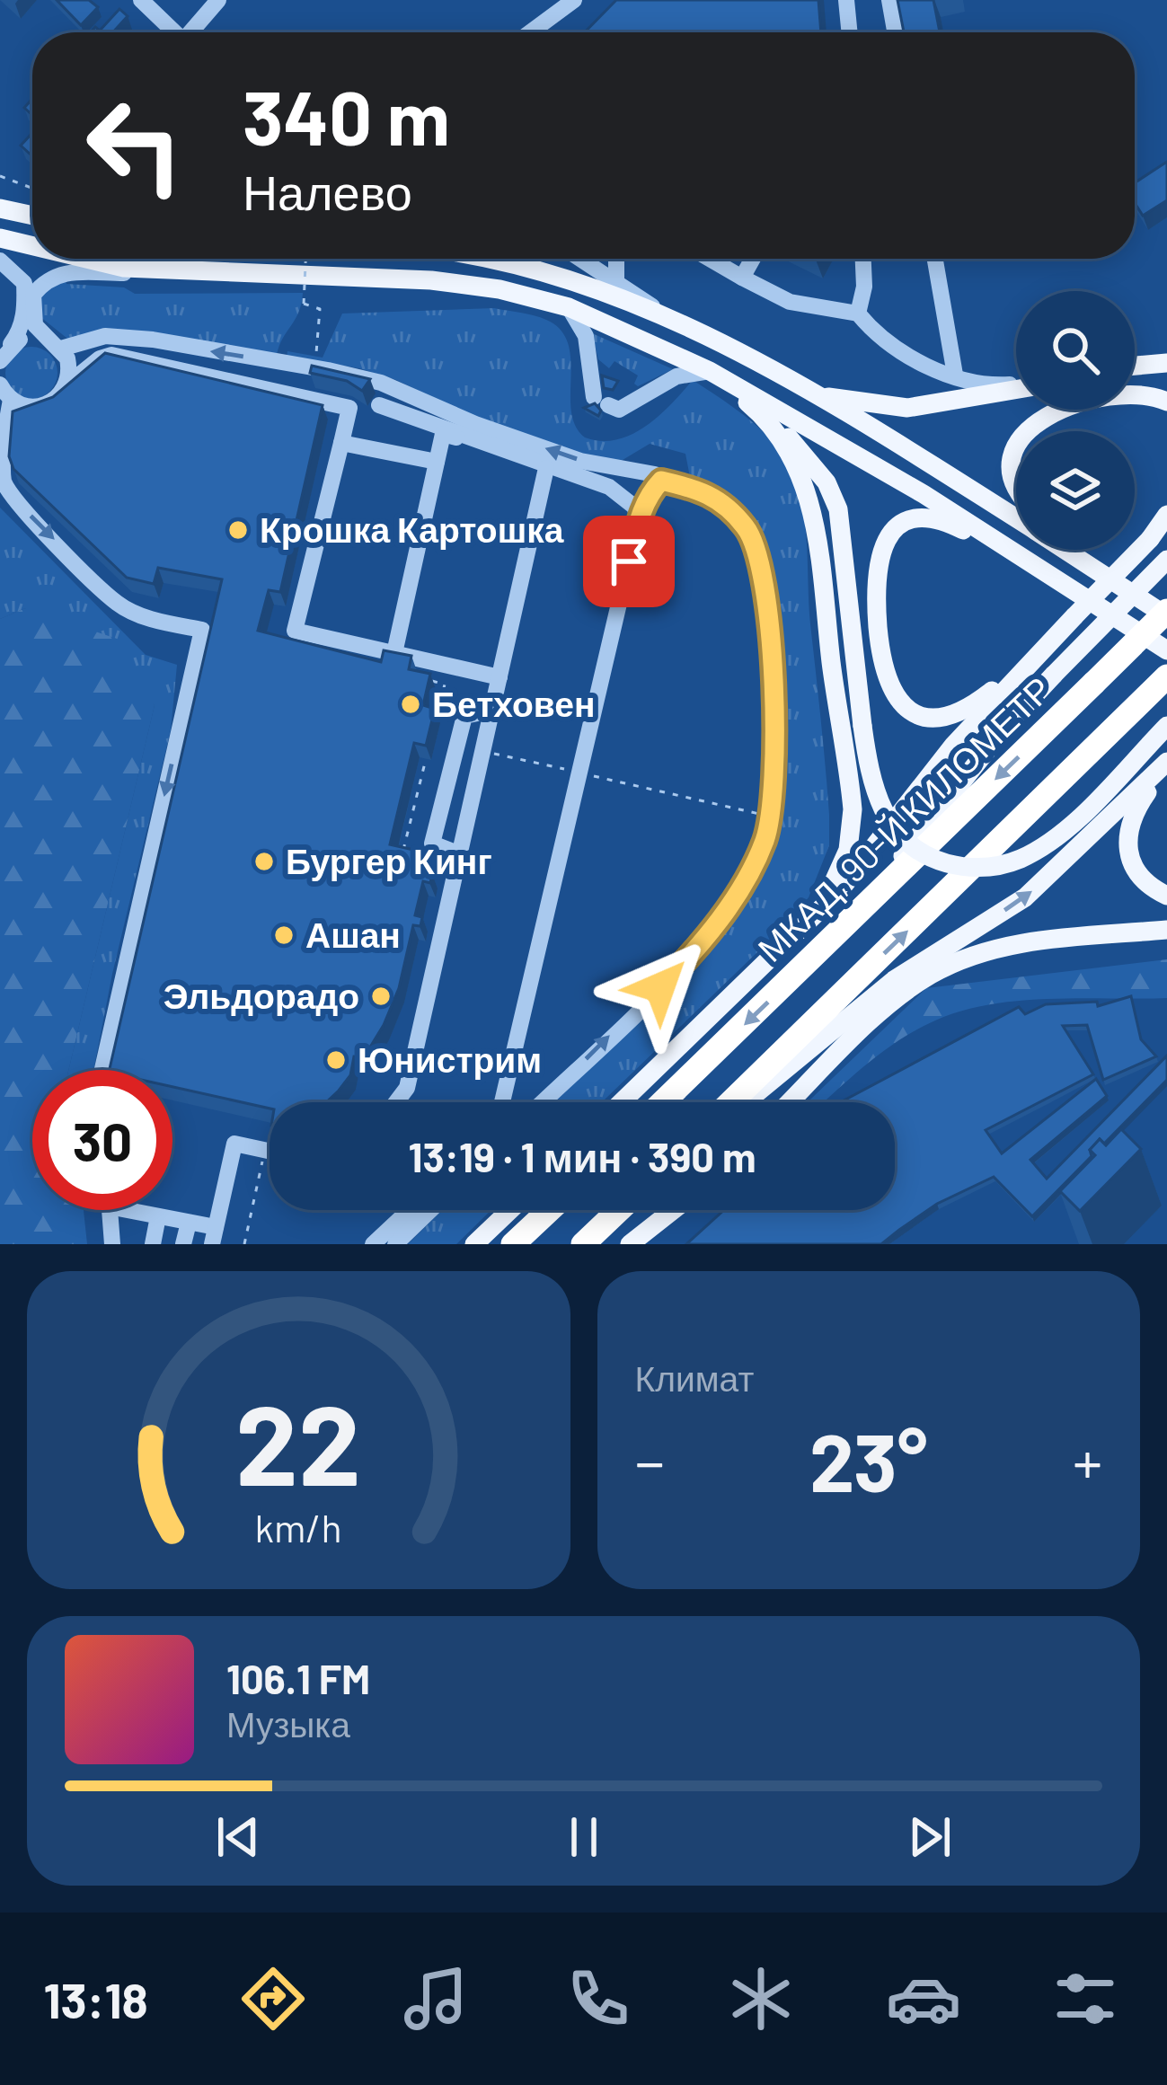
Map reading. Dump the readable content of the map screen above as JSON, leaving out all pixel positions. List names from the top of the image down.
{
  "streets": {
    "highway": ["МКАД, 90-Й КИЛОМЕТР"]
  },
  "places": [
    "Крошка Картошка",
    "Бетховен",
    "Бургер Кинг",
    "Ашан",
    "Эльдорадо",
    "Юнистрим"
  ],
  "page": {
    "turn": ["340 m", "Налево"],
    "limit": "30",
    "trip": "13:19 · 1 мин · 390 m",
    "tile": "Климат",
    "heat": ["−", "23°", "+"],
    "song": ["106.1 FM", "Музыка"],
    "tabs": "13:18",
    "gauge": ["22", "km/h"]
  }
}
